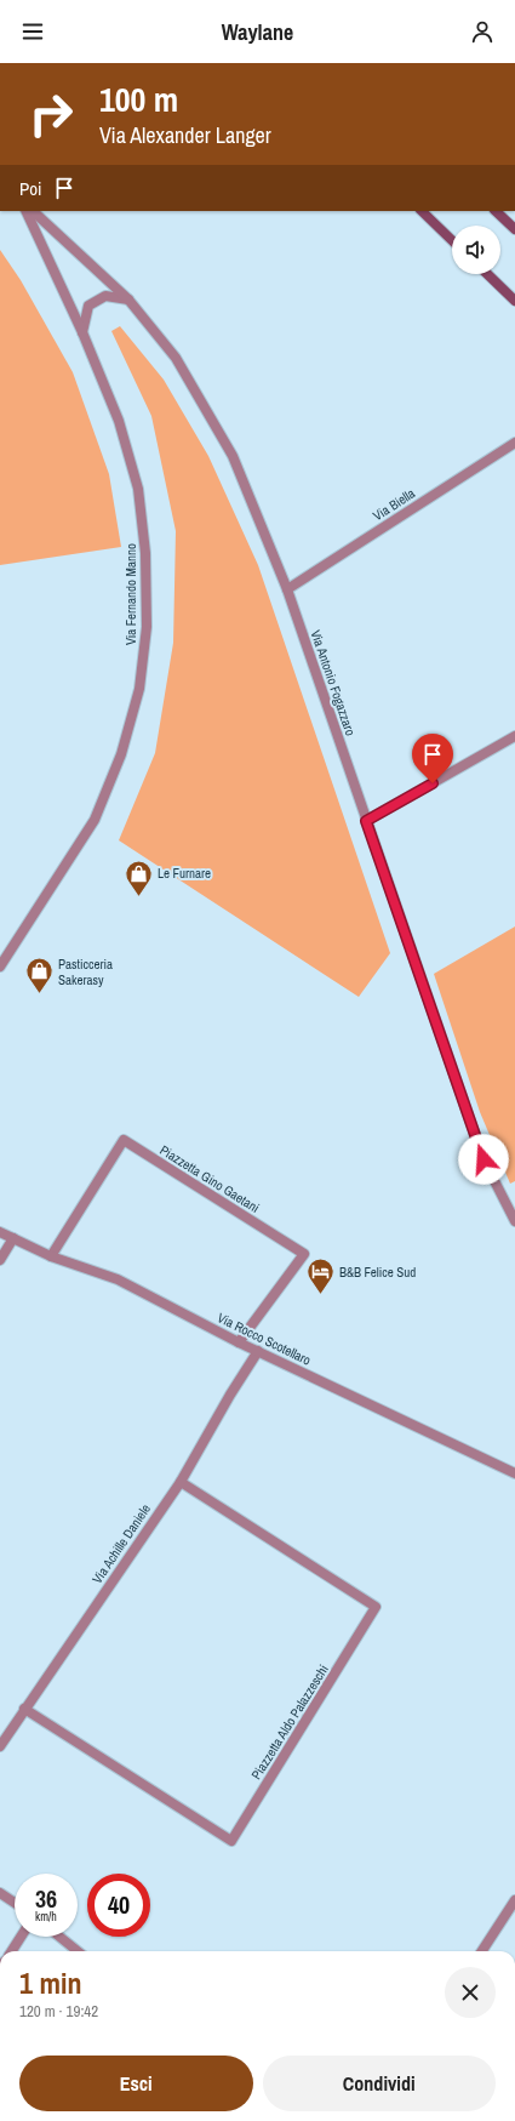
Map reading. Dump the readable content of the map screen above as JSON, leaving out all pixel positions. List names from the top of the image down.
{
  "streets": {
    "street": [
      "Via Biella",
      "Via Fernando Manno",
      "Via Antonio Fogazzaro",
      "Piazzetta Gino Gaetani",
      "Via Rocco Scotellaro",
      "Via Achille Daniele",
      "Piazzetta Aldo Palazzeschi"
    ]
  },
  "crossings": [
    ["Via Biella", "Via Antonio Fogazzaro"],
    ["Piazzetta Gino Gaetani", "Via Rocco Scotellaro"],
    ["Via Rocco Scotellaro", "Via Achille Daniele"],
    ["Via Achille Daniele", "Piazzetta Aldo Palazzeschi"]
  ],
  "places": {
    "shop": ["Le Furnare", "Pasticceria Sakerasy"],
    "hotel": ["B&B Felice Sud"]
  },
  "page": {
    "header": "Waylane",
    "turn": ["100 m", "Via Alexander Langer"],
    "then": "Poi",
    "speed": "36 km/h",
    "limit": "40",
    "heading": ["1 min", "120 m · 19:42"],
    "buttons": ["Esci", "Condividi"]
  }
}
